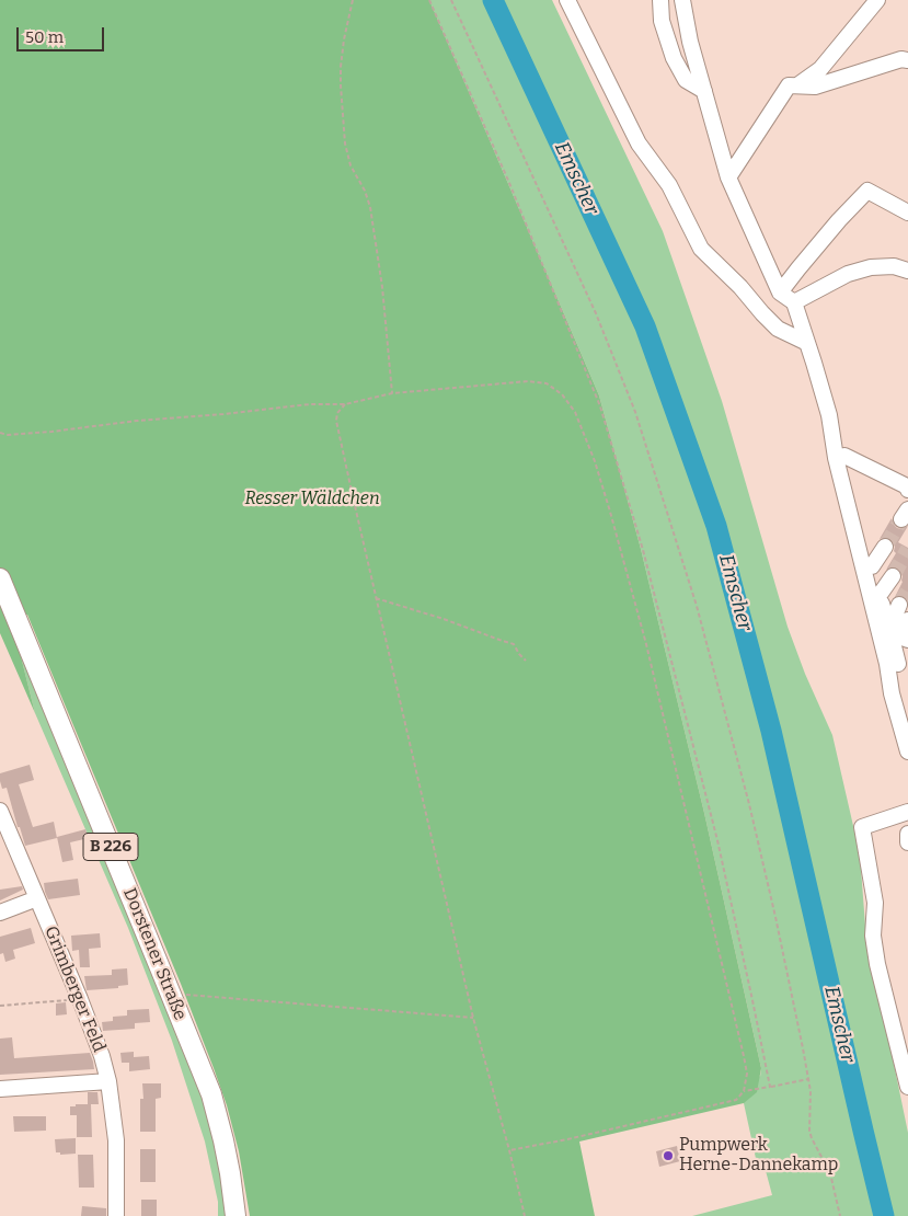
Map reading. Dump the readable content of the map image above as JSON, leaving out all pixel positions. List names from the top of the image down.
{
  "streets": {
    "main road": ["B 226", "Dorstener Straße"],
    "street": ["Grimberger Feld"]
  },
  "water": ["Emscher"],
  "parks": ["Resser Wäldchen"],
  "places": ["Pumpwerk Herne-Dannekamp"],
  "scale_bar": "50 m"
}
